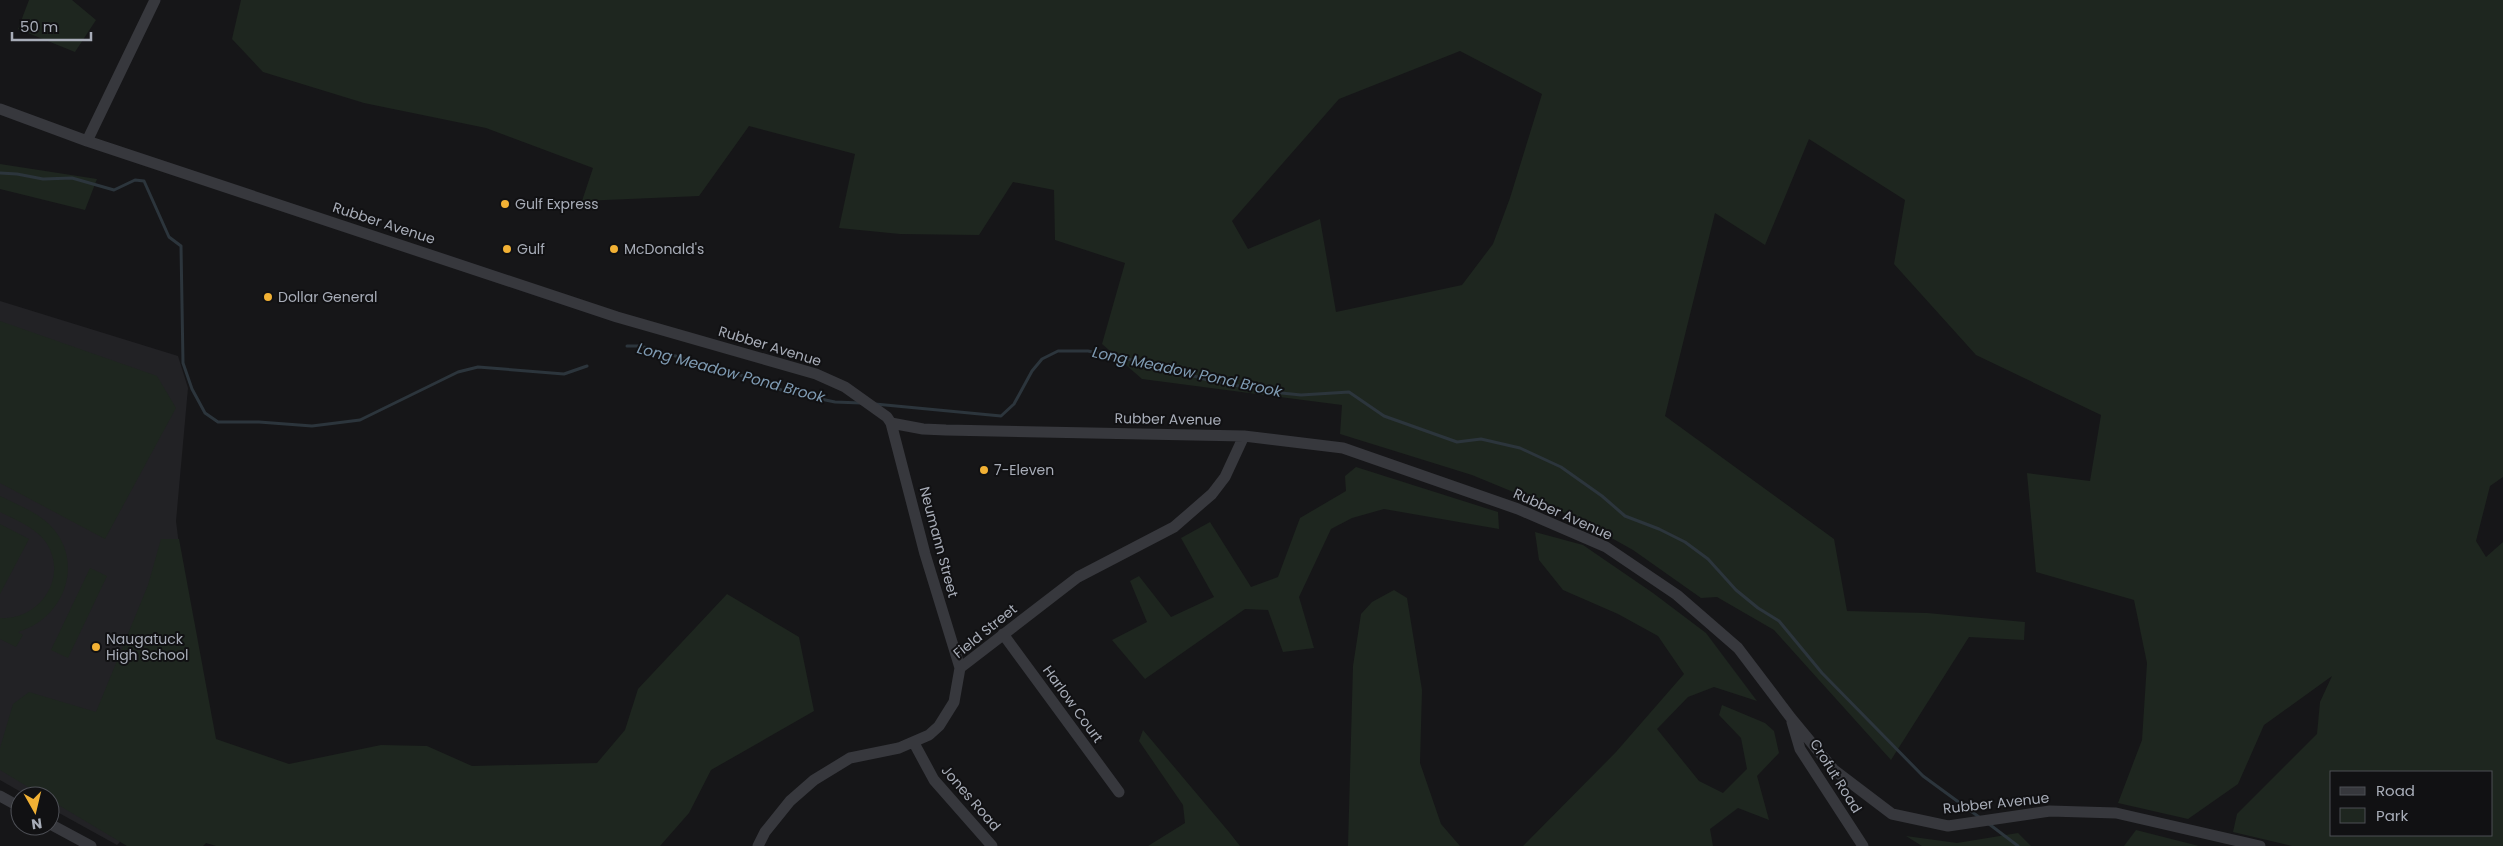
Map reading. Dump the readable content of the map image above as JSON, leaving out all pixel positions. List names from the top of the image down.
{
  "streets": {
    "street": [
      "Rubber Avenue",
      "Neumann Street",
      "Field Street",
      "Harlow Court",
      "Crofut Road",
      "Jones Road"
    ]
  },
  "crossings": [
    ["Rubber Avenue", "Neumann Street"],
    ["Rubber Avenue", "Field Street"],
    ["Rubber Avenue", "Crofut Road"],
    ["Neumann Street", "Field Street"],
    ["Field Street", "Harlow Court"],
    ["Field Street", "Jones Road"]
  ],
  "water": ["Long Meadow Pond Brook"],
  "places": [
    "Gulf Express",
    "Gulf",
    "McDonald's",
    "Dollar General",
    "7-Eleven",
    "Naugatuck High School"
  ],
  "legend": ["Road", "Park"],
  "scale_bar": "50 m",
  "north": "bottom"
}
